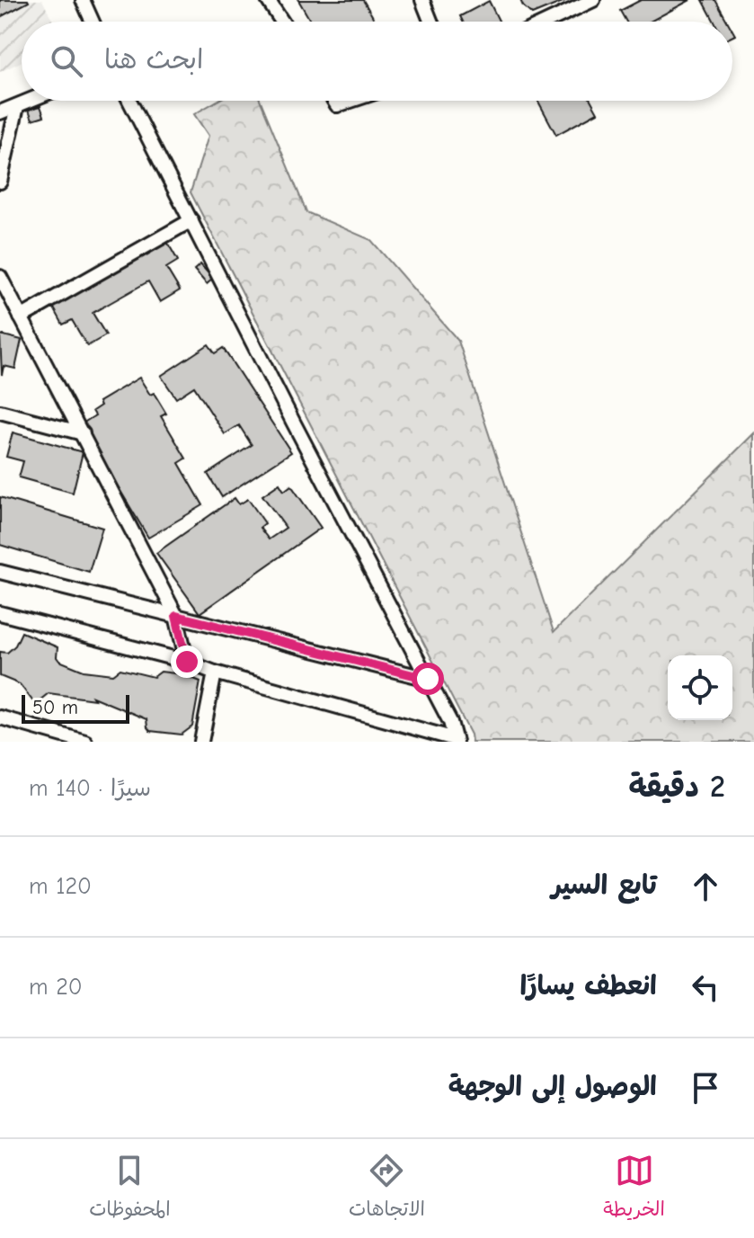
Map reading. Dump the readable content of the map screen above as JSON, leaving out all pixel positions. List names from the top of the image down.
{
  "scale_bar": "50 m",
  "page": {
    "search": "ابحث هنا",
    "scale": "50 m",
    "heading": ["2 دقيقة", "سيرًا · 140 m"],
    "list": [
      ["تابع السير", "120 m"],
      ["انعطف يسارًا", "20 m"],
      "الوصول إلى الوجهة"
    ],
    "nav": ["الخريطة", "الاتجاهات", "المحفوظات"]
  }
}
